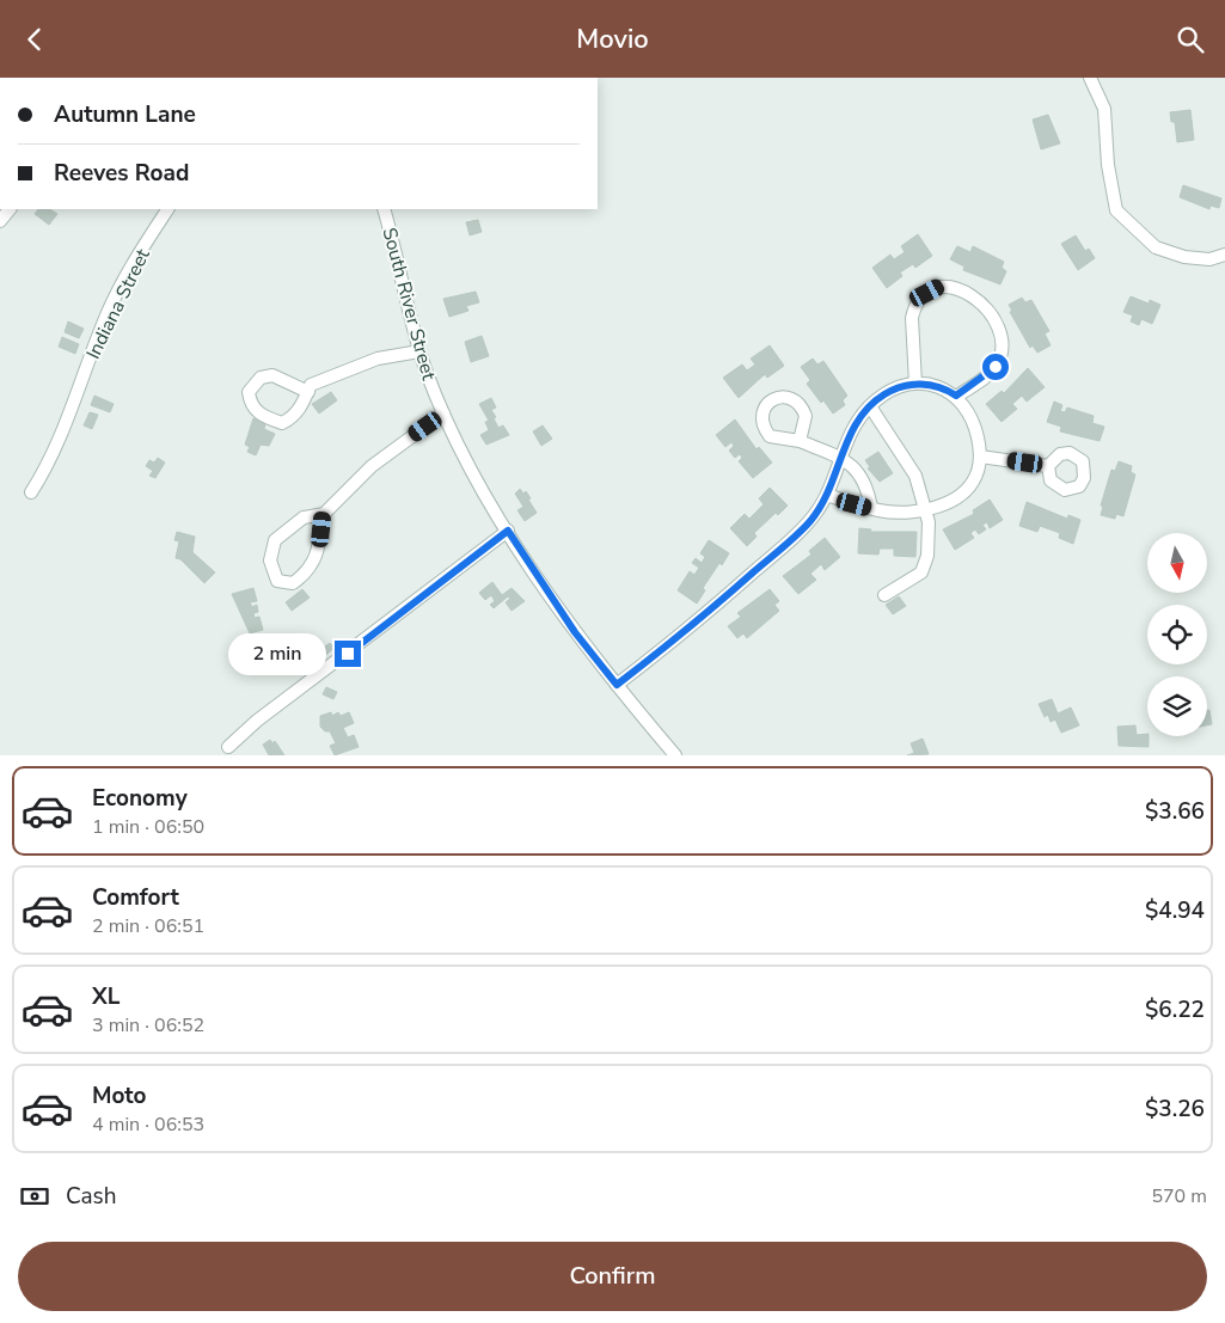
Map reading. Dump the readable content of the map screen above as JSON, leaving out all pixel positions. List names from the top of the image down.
{
  "streets": {
    "street": ["Indiana Street", "South River Street"]
  },
  "north": "bottom",
  "page": {
    "header": "Movio",
    "banner": ["Autumn Lane", "Reeves Road"],
    "bubble": "2 min",
    "list": [
      {
        "name": "Economy",
        "note": "1 min · 06:50",
        "value": "$3.66"
      },
      {
        "name": "Comfort",
        "note": "2 min · 06:51",
        "value": "$4.94"
      },
      {
        "name": "XL",
        "note": "3 min · 06:52",
        "value": "$6.22"
      },
      {
        "name": "Moto",
        "note": "4 min · 06:53",
        "value": "$3.26"
      }
    ],
    "pay": ["Cash", "570 m"],
    "buttons": "Confirm"
  }
}
